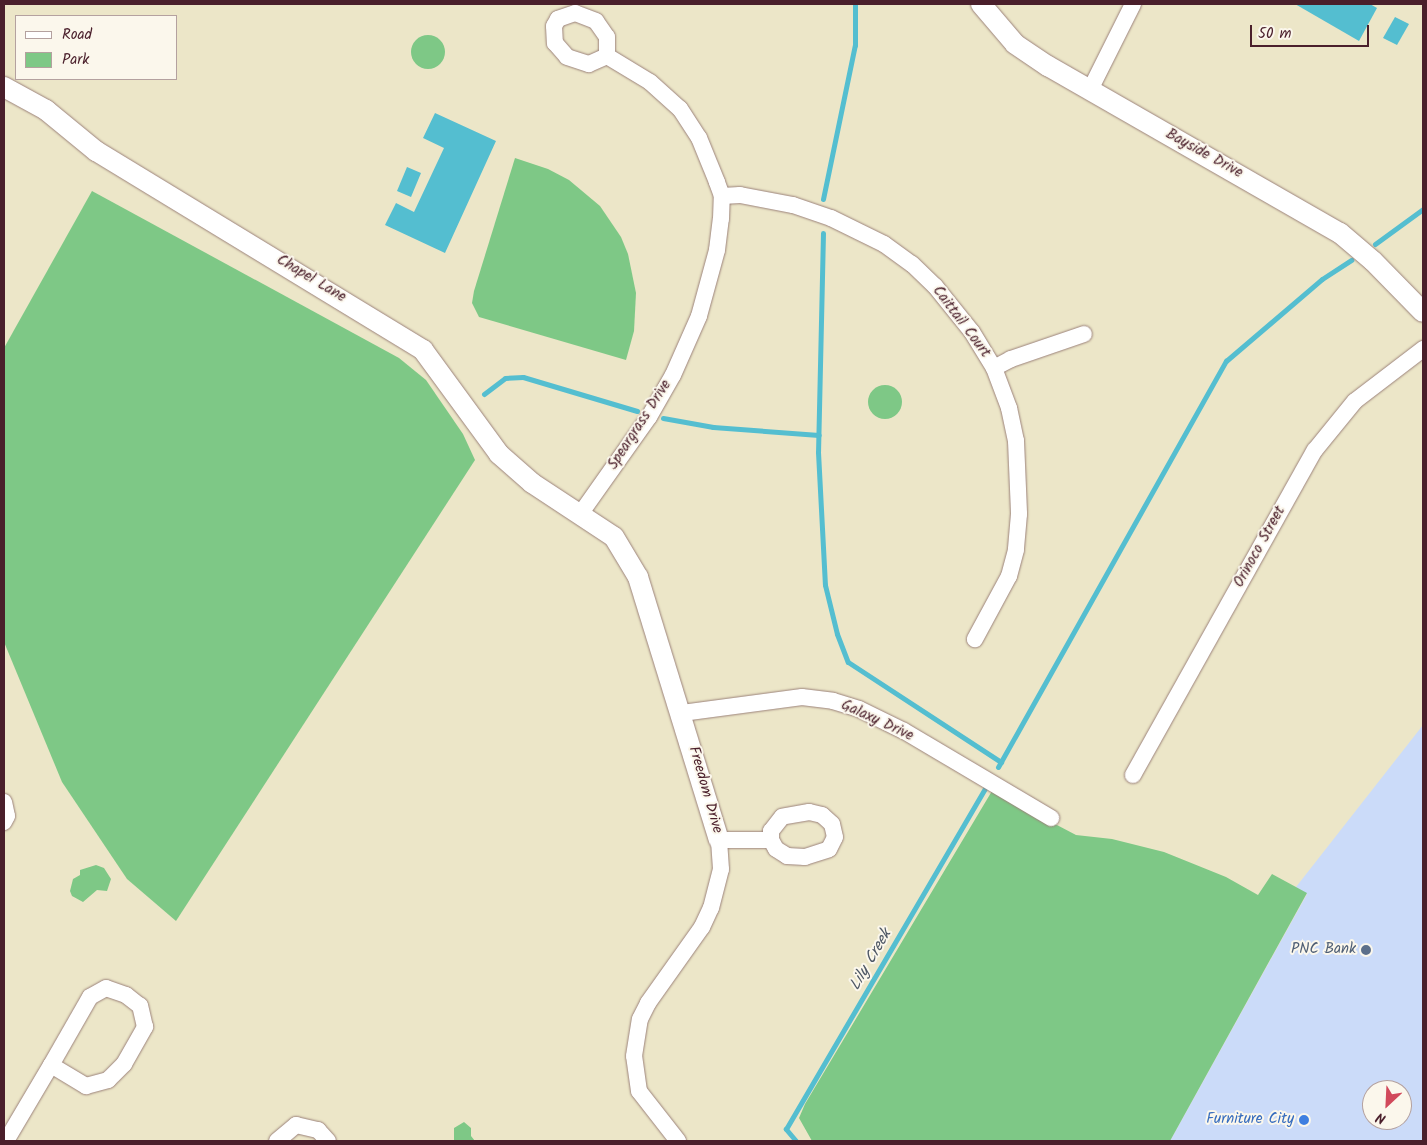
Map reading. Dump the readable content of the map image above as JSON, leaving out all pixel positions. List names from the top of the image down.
{
  "streets": {
    "street": [
      "Bayside Drive",
      "Chapel Lane",
      "Caittail Court",
      "Speargrass Drive",
      "Orinoco Street",
      "Galaxy Drive",
      "Freedom Drive"
    ]
  },
  "crossings": [
    ["Chapel Lane", "Speargrass Drive"],
    ["Chapel Lane", "Freedom Drive"],
    ["Caittail Court", "Speargrass Drive"],
    ["Speargrass Drive", "Freedom Drive"],
    ["Galaxy Drive", "Freedom Drive"]
  ],
  "water": ["Lily Creek"],
  "places": ["PNC Bank", "Furniture City"],
  "legend": ["Road", "Park"],
  "scale_bar": "50 m",
  "north": "bottom left"
}
